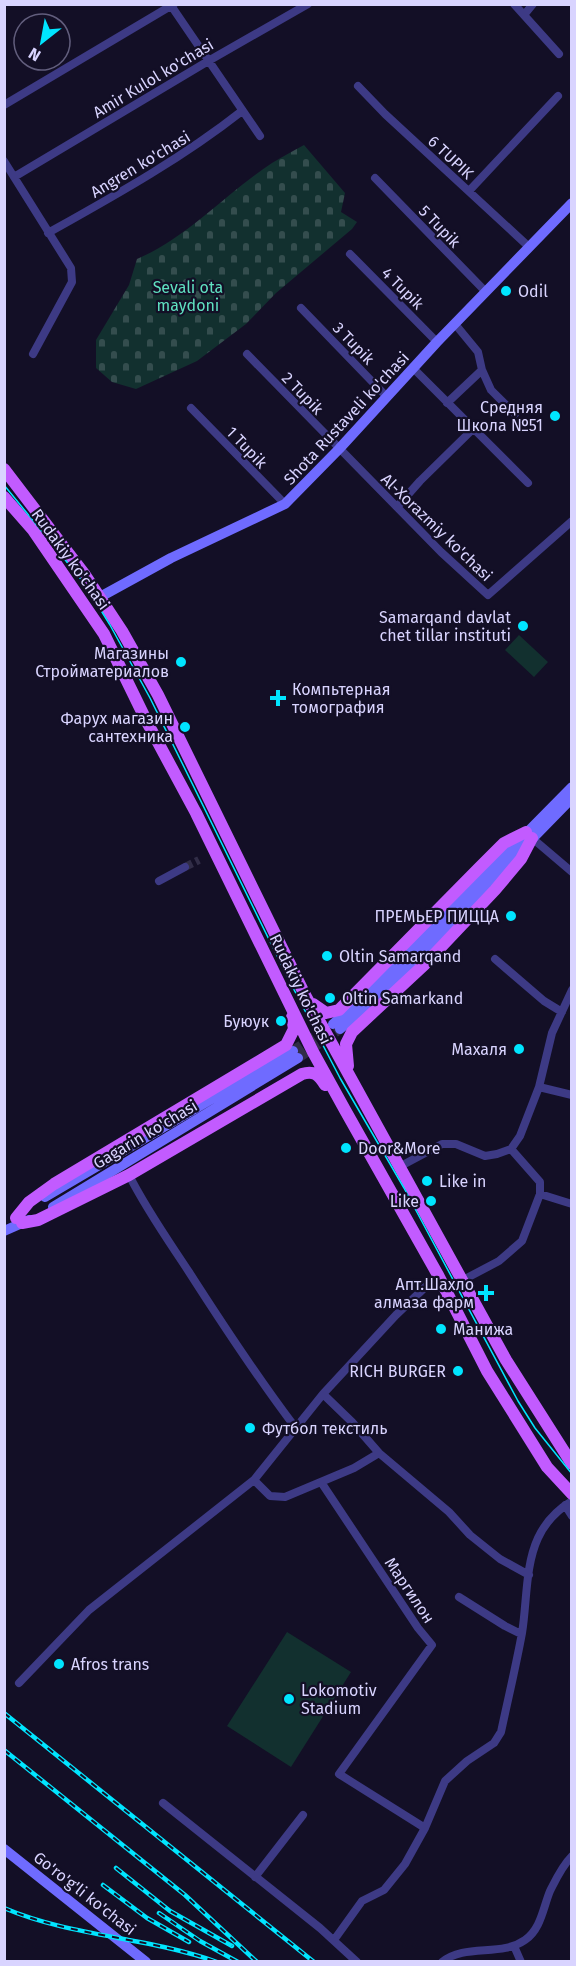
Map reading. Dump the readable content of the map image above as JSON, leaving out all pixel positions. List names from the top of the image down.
{
  "streets": {
    "main road": [
      "Shota Rustaveli ko'chasi",
      "Rudakiy ko'chasi",
      "Gagarin ko'chasi",
      "Go'ro'g'li ko'chasi"
    ],
    "street": [
      "Amir Kulol ko'chasi",
      "6 TUPIK",
      "Angren ko'chasi",
      "5 Tupik",
      "4 Tupik",
      "3 Tupik",
      "2 Tupik",
      "1 Tupik",
      "Al-Xorazmiy ko'chasi",
      "Маргилон"
    ]
  },
  "crossings": [
    ["6 TUPIK", "Shota Rustaveli ko'chasi"],
    ["5 Tupik", "Shota Rustaveli ko'chasi"],
    ["4 Tupik", "Shota Rustaveli ko'chasi"],
    ["3 Tupik", "Shota Rustaveli ko'chasi"],
    ["2 Tupik", "Shota Rustaveli ko'chasi"],
    ["2 Tupik", "Al-Xorazmiy ko'chasi"],
    ["Shota Rustaveli ko'chasi", "1 Tupik"],
    ["Shota Rustaveli ko'chasi", "Al-Xorazmiy ko'chasi"],
    ["Shota Rustaveli ko'chasi", "Rudakiy ko'chasi"]
  ],
  "parks": ["Sevali ota maydoni"],
  "places": {
    "other": [
      "Оdil",
      "Средняя Школа №51",
      "Samarqand davlat chet tillar instituti",
      "Магазины Стройматериалов",
      "Фарух магазин сантехника",
      "ПРЕМЬЕР ПИЦЦА",
      "Oltin Samarqand",
      "Oltin Samarkand",
      "Буюук",
      "Махаля",
      "Door&More",
      "Like in",
      "Like",
      "Манижа",
      "RICH BURGER",
      "Футбол текстиль",
      "Afros trans",
      "Lokomotiv Stadium"
    ],
    "health": ["Компьтерная томография", "Апт.Шахло алмаза фарм"]
  },
  "north": "bottom left"
}
